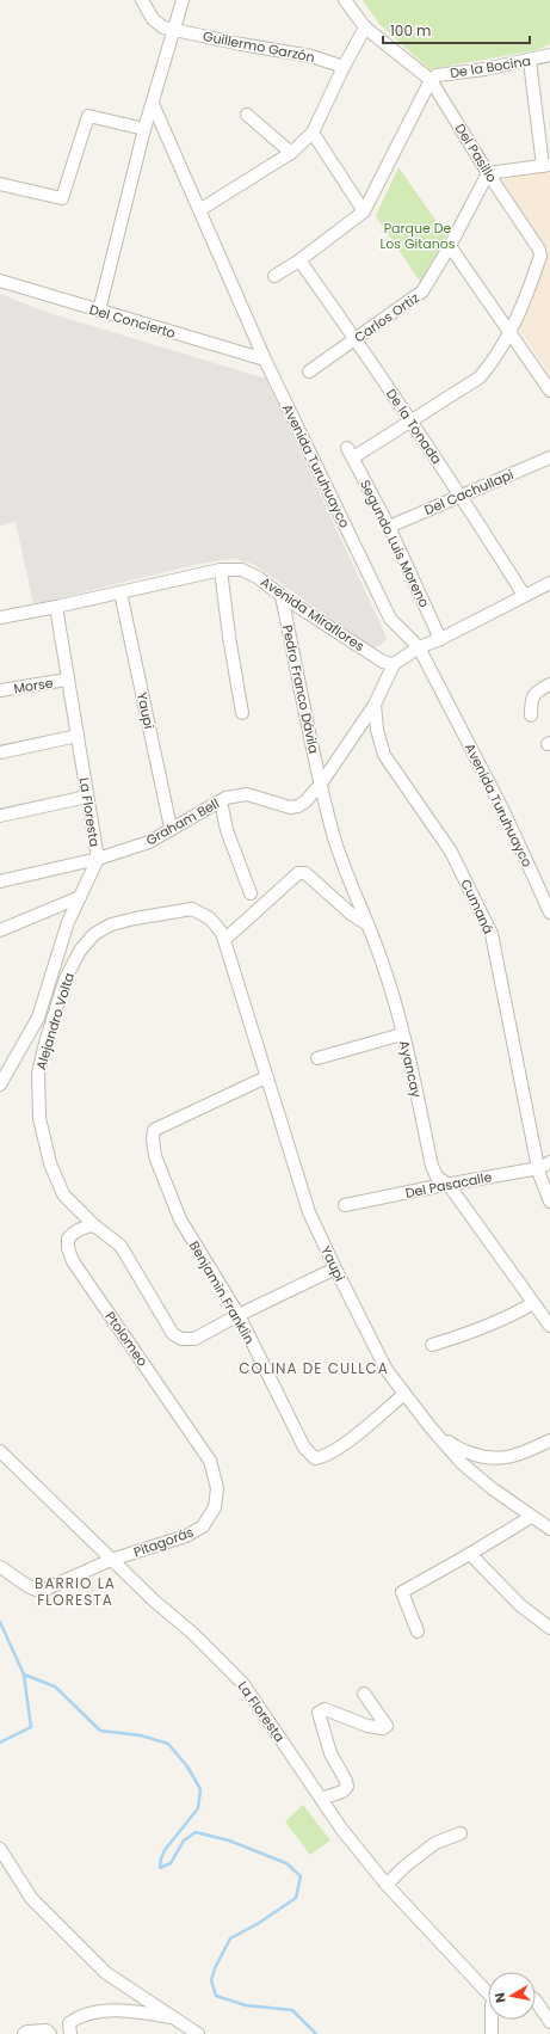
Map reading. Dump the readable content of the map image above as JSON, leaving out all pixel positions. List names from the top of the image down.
{
  "streets": {
    "street": [
      "Guillermo Garzón",
      "De la Bocina",
      "Del Pasillo",
      "Carlos Ortiz",
      "Del Concierto",
      "De la Tonada",
      "Avenida Turuhuayco",
      "Del Cachullapi",
      "Segundo Luis Moreno",
      "Avenida Miraflores",
      "Morse",
      "Pedro Franco Dávila",
      "Yaupi",
      "La Floresta",
      "Graham Bell",
      "Cumaná",
      "Alejandro Volta",
      "Ayancay",
      "Del Pasacalle",
      "Benjamin Franklin",
      "Ptolomeo",
      "Pitagorás"
    ]
  },
  "crossings": [
    ["De la Bocina", "Del Pasillo"],
    ["Del Pasillo", "Carlos Ortiz"],
    ["Carlos Ortiz", "De la Tonada"],
    ["Del Concierto", "Avenida Turuhuayco"],
    ["De la Tonada", "Del Cachullapi"],
    ["De la Tonada", "Segundo Luis Moreno"],
    ["Del Cachullapi", "Segundo Luis Moreno"],
    ["Avenida Miraflores", "Pedro Franco Dávila"],
    ["Avenida Miraflores", "Yaupi"],
    ["Avenida Miraflores", "La Floresta"],
    ["Morse", "La Floresta"],
    ["Pedro Franco Dávila", "Graham Bell"],
    ["Pedro Franco Dávila", "Ayancay"],
    ["Yaupi", "Graham Bell"],
    ["Yaupi", "Alejandro Volta"],
    ["Yaupi", "Benjamin Franklin"],
    ["La Floresta", "Graham Bell"],
    ["La Floresta", "Pitagorás"],
    ["Graham Bell", "Cumaná"],
    ["Graham Bell", "Ayancay"],
    ["Cumaná", "Del Pasacalle"],
    ["Alejandro Volta", "Benjamin Franklin"],
    ["Alejandro Volta", "Ptolomeo"],
    ["Ayancay", "Del Pasacalle"],
    ["Ptolomeo", "Pitagorás"]
  ],
  "districts": ["COLINA DE CULLCA", "BARRIO LA FLORESTA"],
  "parks": ["Parque De Los Gitanos"],
  "scale_bar": "100 m",
  "north": "left"
}
